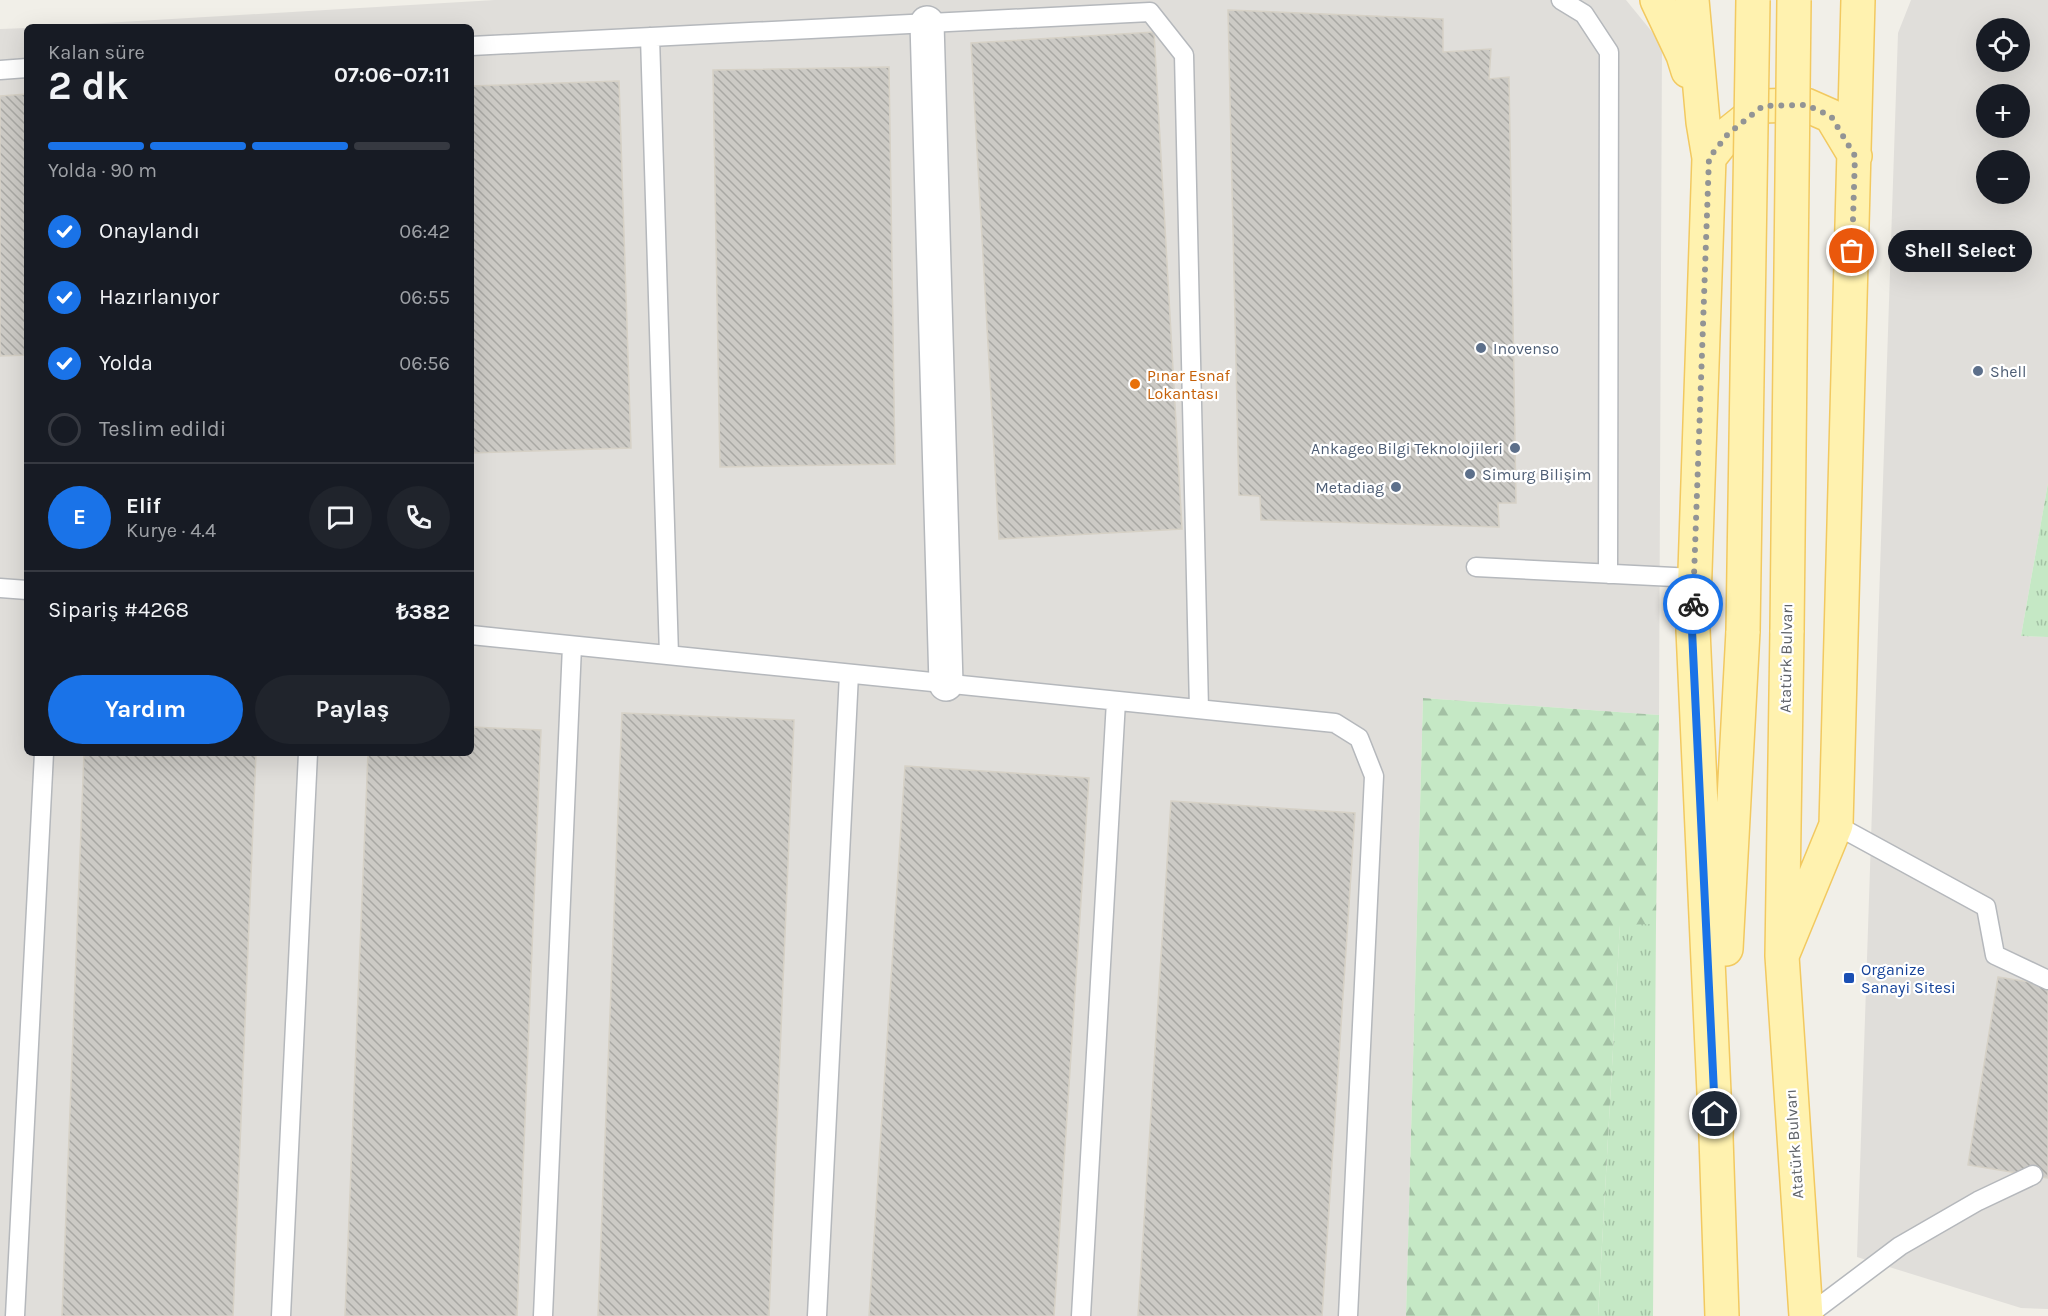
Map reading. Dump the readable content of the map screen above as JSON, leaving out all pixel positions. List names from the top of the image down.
{
  "streets": {
    "main road": ["Atatürk Bulvarı"]
  },
  "places": {
    "other": [
      "Shell Select",
      "Inovenso",
      "Shell",
      "Pınar Esnaf Lokantası",
      "Ankageo Bilgi Teknolojileri",
      "Simurg Bilişim",
      "Metadiag"
    ],
    "transit": ["Organize Sanayi Sitesi"]
  },
  "page": {
    "map_buttons": ["+", "−"],
    "heading": ["2 dk", "Kalan süre", "07:06–07:11"],
    "panel": [
      "Elif",
      "Kurye · 4.4",
      "Sipariş #4268",
      "₺382"
    ],
    "bar": "Yolda · 90 m",
    "list": [
      ["Onaylandı", "06:42"],
      ["Hazırlanıyor", "06:55"],
      ["Yolda", "06:56"],
      "Teslim edildi"
    ],
    "bubble": "Shell Select",
    "round": "E",
    "buttons": ["Yardım", "Paylaş"]
  }
}
